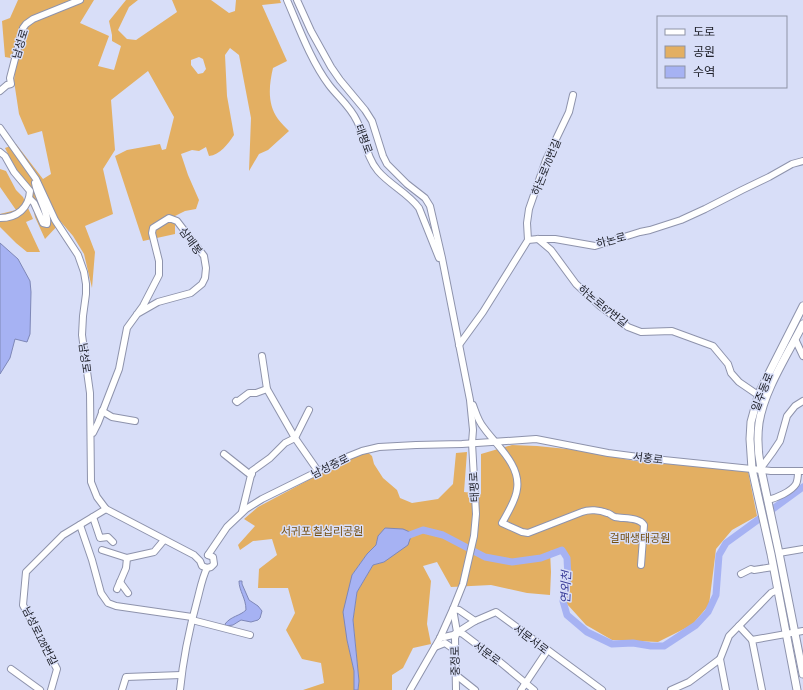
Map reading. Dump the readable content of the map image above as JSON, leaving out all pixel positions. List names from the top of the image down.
{
  "streets": {
    "main road": ["일주동로"],
    "street": [
      "남성로",
      "태평로",
      "하논로70번길",
      "하논로",
      "삼매봉",
      "하논로67번길",
      "서홍로",
      "남성중로",
      "남성로128번길",
      "서문서로",
      "서문로",
      "중정로"
    ]
  },
  "crossings": [
    ["남성로", "삼매봉"],
    ["남성로", "남성중로"],
    ["남성로", "남성로128번길"],
    ["태평로", "서홍로"],
    ["태평로", "남성중로"],
    ["태평로", "서문서로"],
    ["하논로70번길", "하논로"],
    ["하논로", "하논로67번길"],
    ["하논로67번길", "일주동로"],
    ["일주동로", "서홍로"],
    ["서홍로", "남성중로"],
    ["서문서로", "서문로"],
    ["서문서로", "중정로"],
    ["서문로", "중정로"]
  ],
  "water": ["연외천"],
  "parks": ["서귀포 칠십리공원", "걸매생태공원"],
  "legend": ["도로", "공원", "수역"]
}
